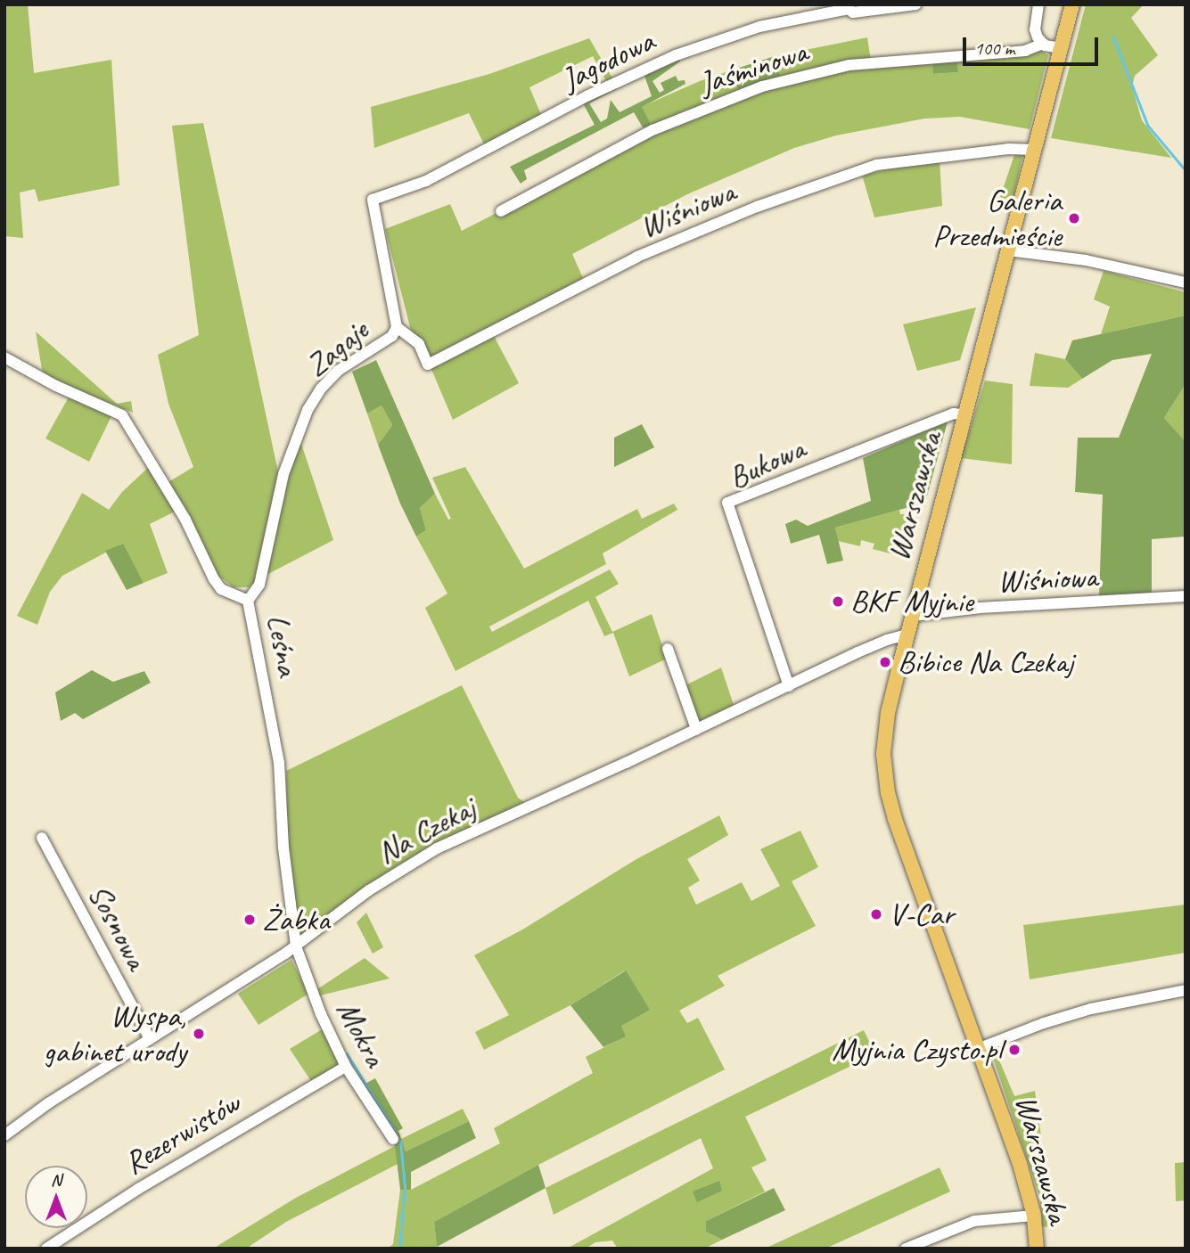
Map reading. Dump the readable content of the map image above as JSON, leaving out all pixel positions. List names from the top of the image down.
{
  "streets": {
    "main road": ["Warszawska"],
    "street": [
      "Jagodowa",
      "Jaśminowa",
      "Wiśniowa",
      "Zagaje",
      "Bukowa",
      "Leśna",
      "Na Czekaj",
      "Sosnowa",
      "Mokra",
      "Rezerwistów"
    ]
  },
  "crossings": [
    ["Jagodowa", "Zagaje"],
    ["Wiśniowa", "Zagaje"],
    ["Wiśniowa", "Warszawska"],
    ["Zagaje", "Leśna"],
    ["Bukowa", "Warszawska"],
    ["Bukowa", "Na Czekaj"],
    ["Warszawska", "Na Czekaj"],
    ["Leśna", "Na Czekaj"],
    ["Leśna", "Mokra"],
    ["Na Czekaj", "Sosnowa"],
    ["Na Czekaj", "Mokra"],
    ["Mokra", "Rezerwistów"]
  ],
  "places": [
    "Galeria Przedmieście",
    "BKF Myjnie",
    "Bibice Na Czekaj",
    "V-Car",
    "Żabka",
    "Wyspa, gabinet urody",
    "Myjnia Czysto.pl"
  ],
  "scale_bar": "100 m",
  "north": "top"
}
